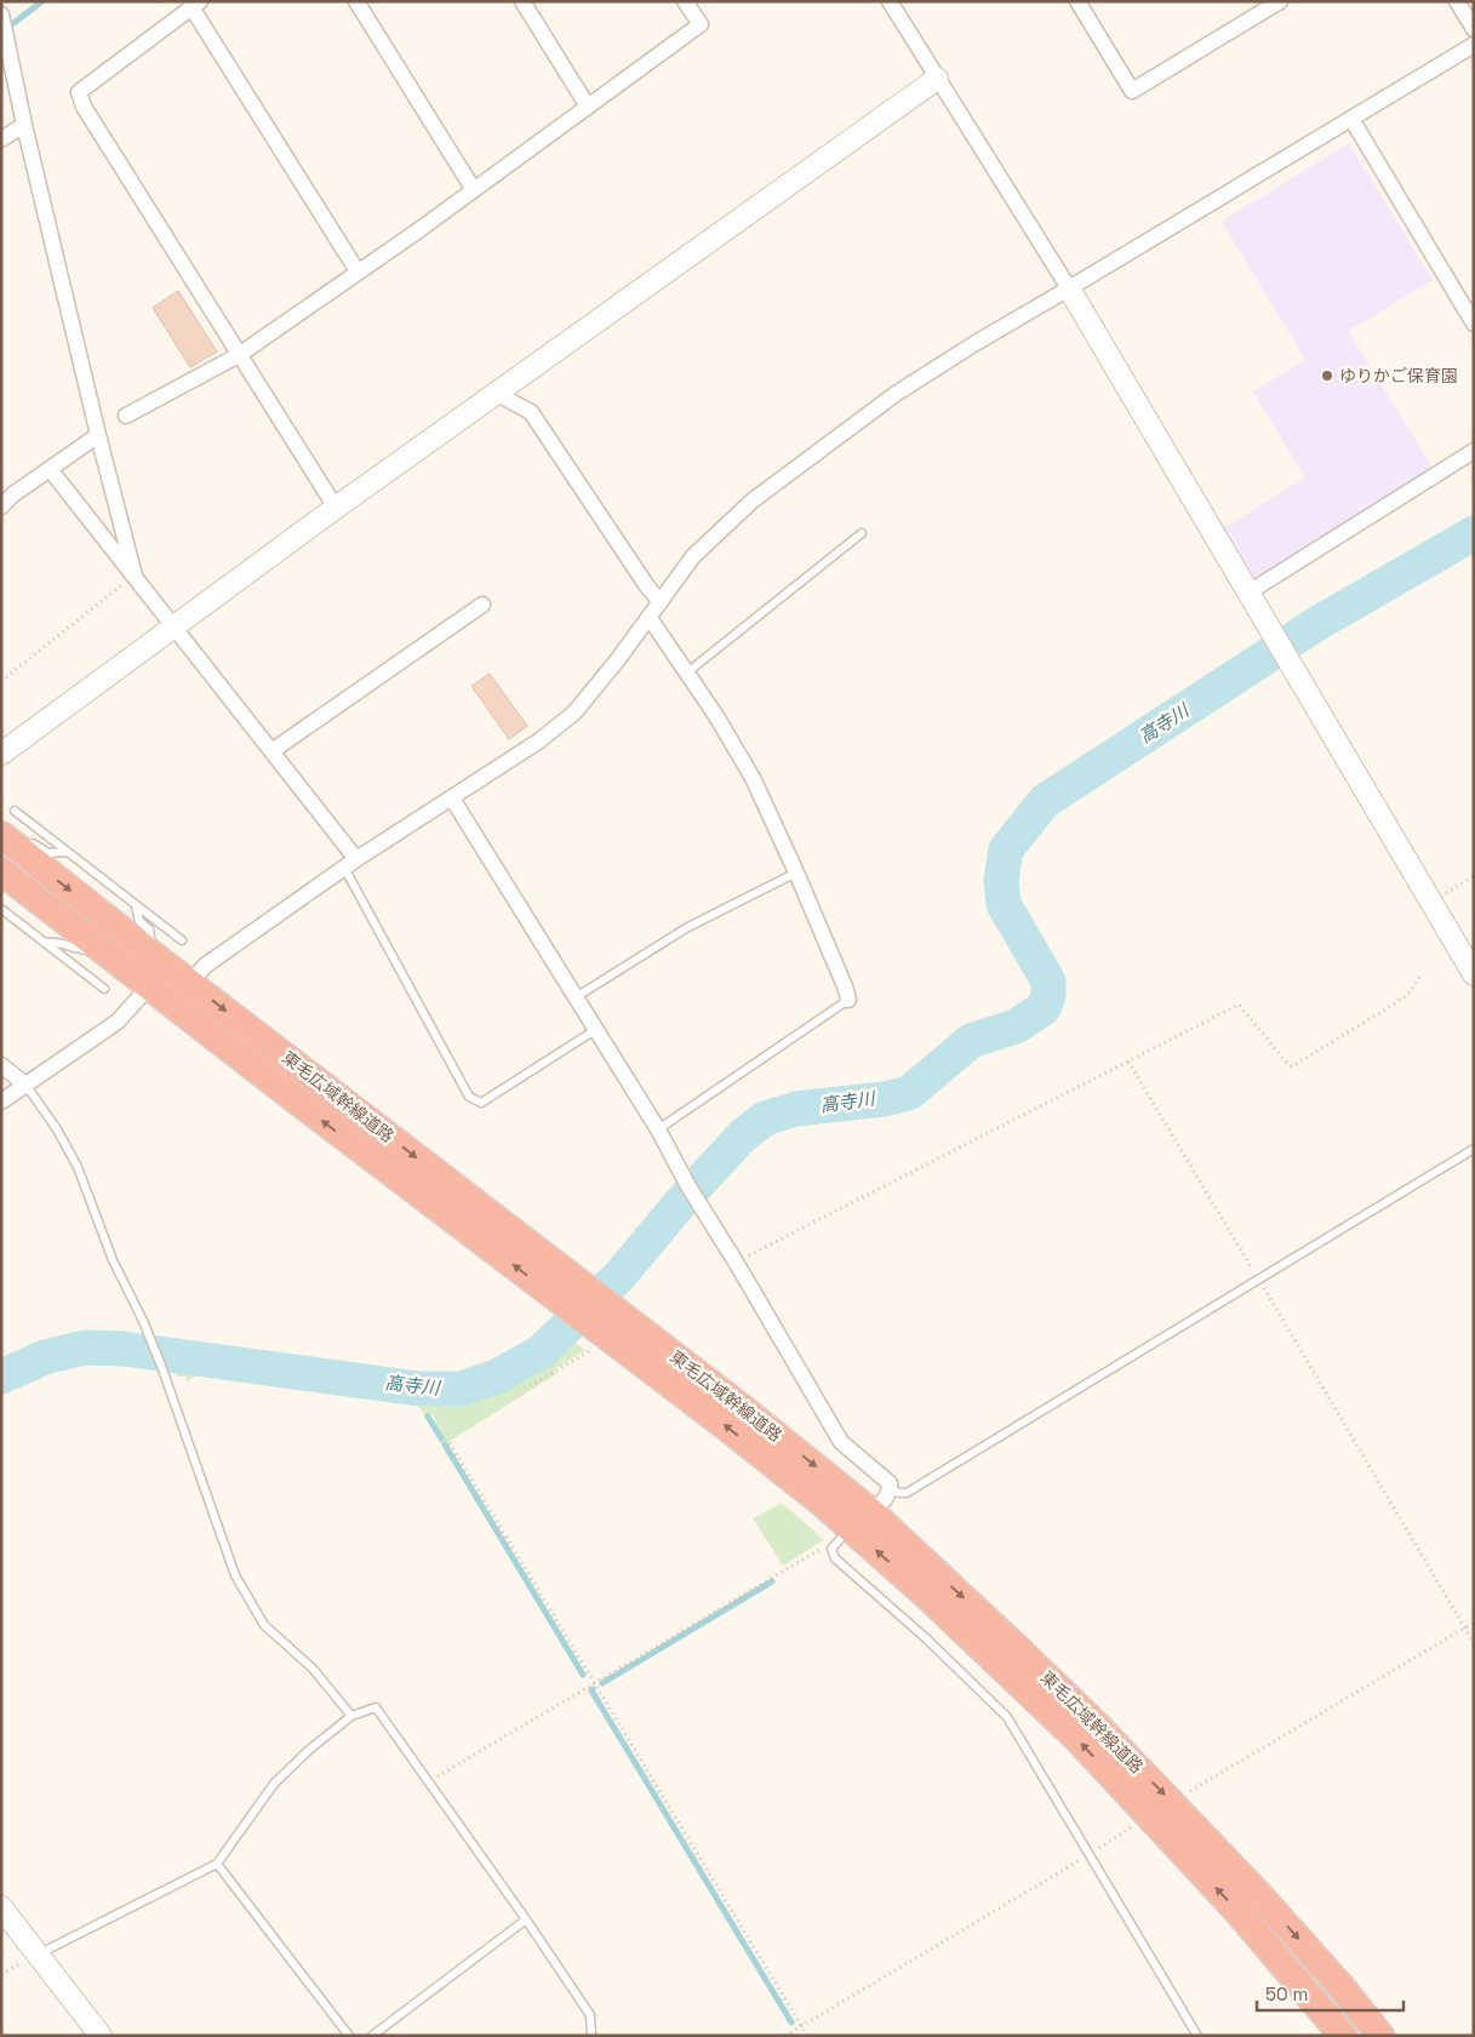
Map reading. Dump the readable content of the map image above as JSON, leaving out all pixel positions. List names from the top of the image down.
{
  "streets": {
    "highway": ["東毛広域幹線道路"]
  },
  "water": ["高寺川"],
  "places": ["ゆりかご保育園"],
  "scale_bar": "50 m"
}
